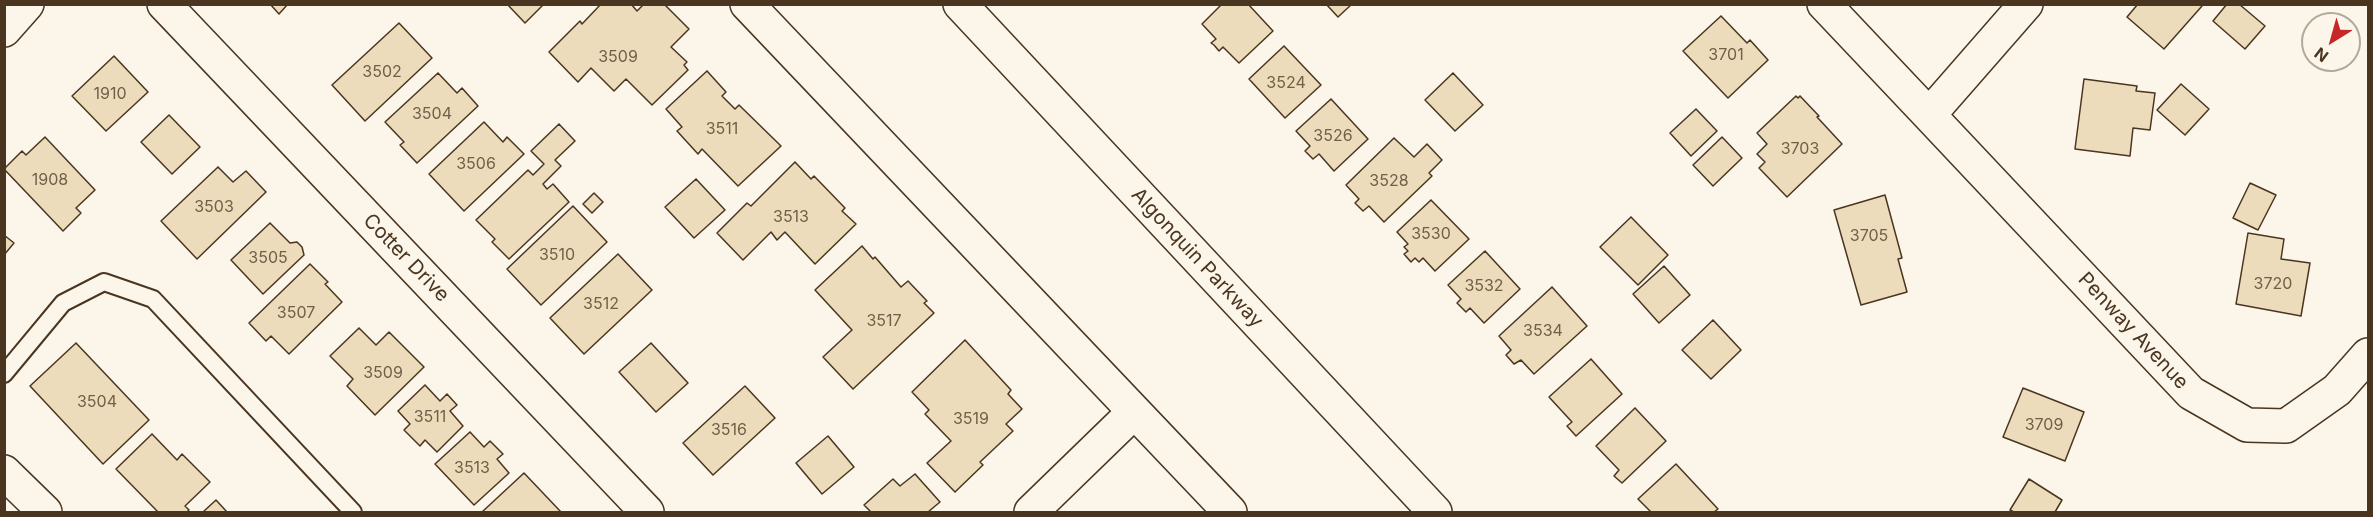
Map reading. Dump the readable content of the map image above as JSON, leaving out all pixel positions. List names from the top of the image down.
{
  "streets": {
    "street": ["Cotter Drive", "Algonquin Parkway", "Penway Avenue"]
  },
  "house_numbers": [
    "3701",
    "3509",
    "3502",
    "3524",
    "1910",
    "3504",
    "3511",
    "3526",
    "3703",
    "3506",
    "1908",
    "3528",
    "3503",
    "3513",
    "3530",
    "3705",
    "3510",
    "3505",
    "3720",
    "3532",
    "3512",
    "3507",
    "3517",
    "3534",
    "3509",
    "3504",
    "3511",
    "3519",
    "3709",
    "3516",
    "3513"
  ],
  "north": "bottom left"
}
